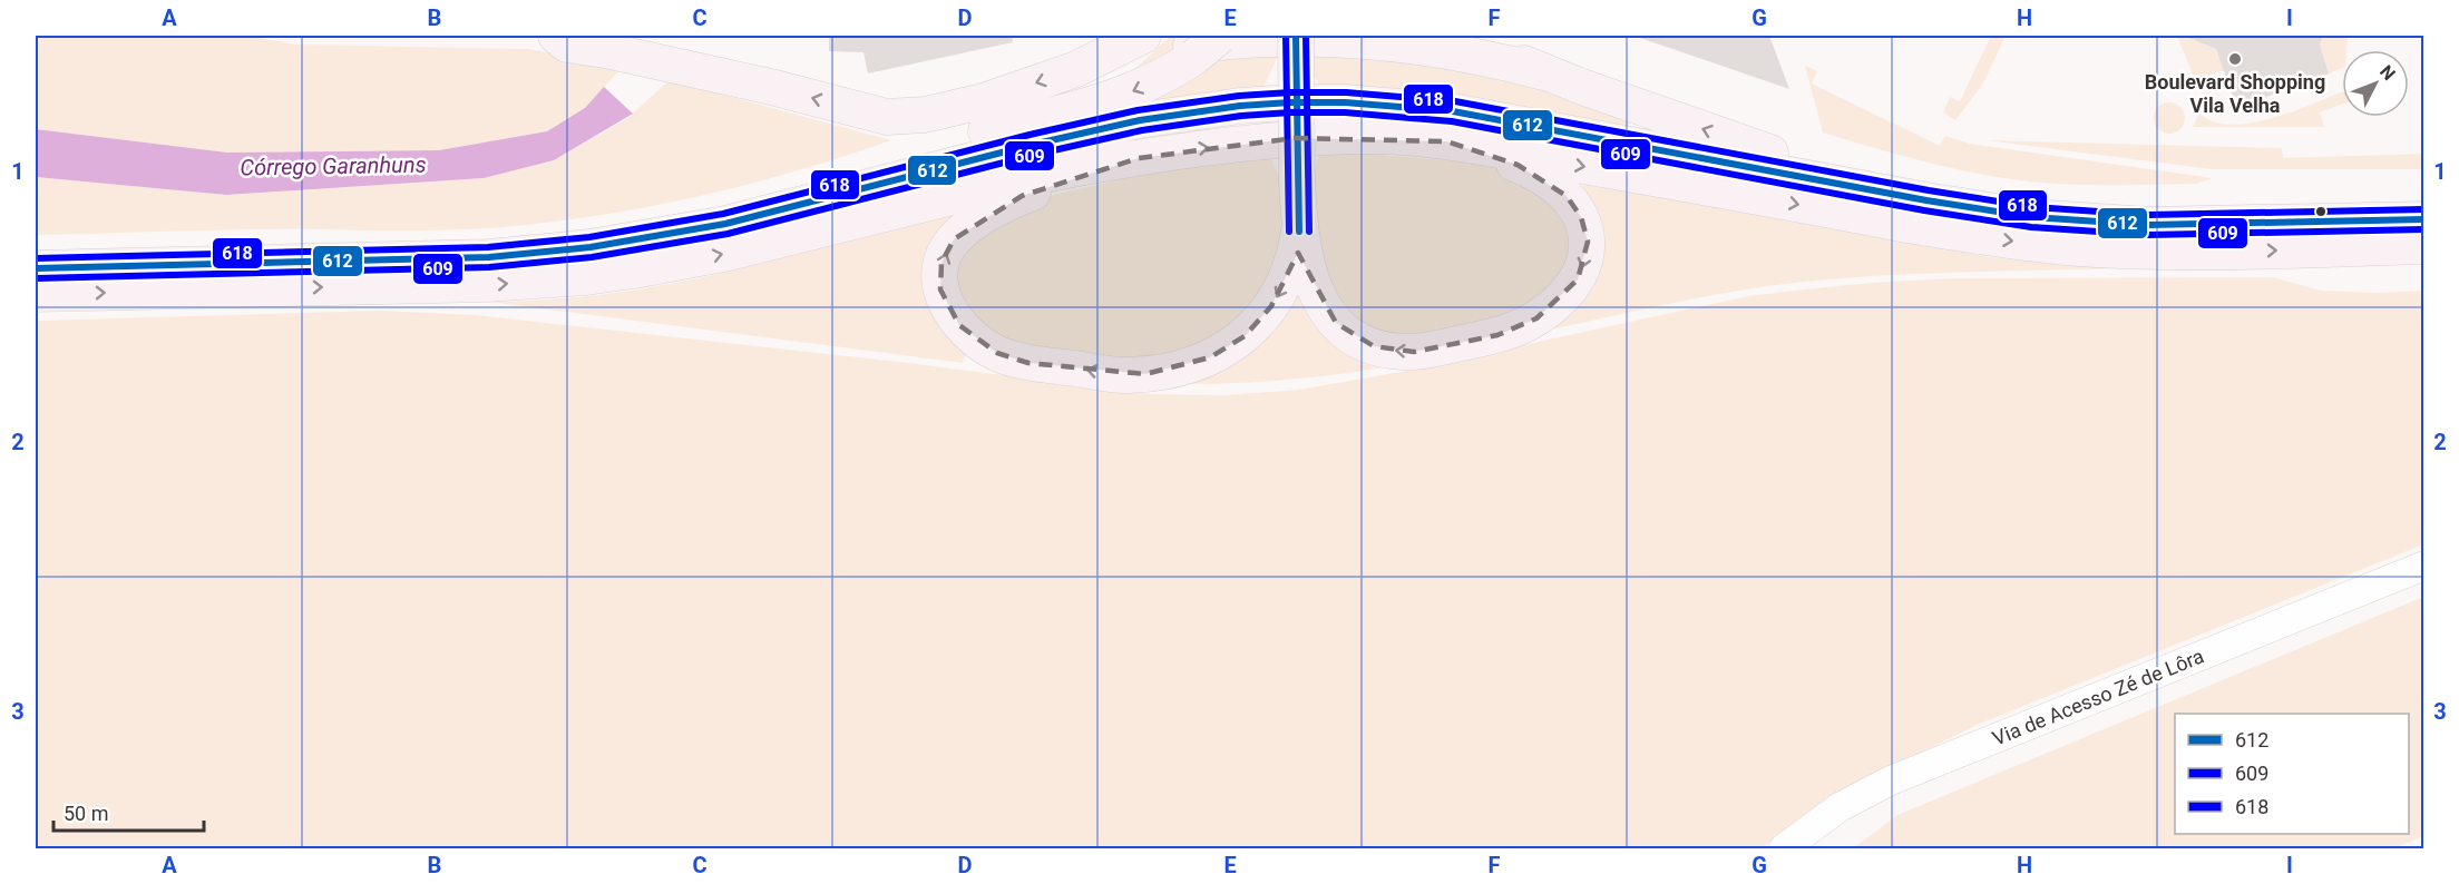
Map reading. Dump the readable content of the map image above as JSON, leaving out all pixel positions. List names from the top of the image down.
{
  "streets": {
    "street": ["Via de Acesso Zé de Lôra"]
  },
  "water": ["Córrego Garanhuns"],
  "places": ["Boulevard Shopping Vila Velha"],
  "lines": ["transit line 612", "transit line 609", "transit line 618"],
  "legend": ["612", "609", "618"],
  "scale_bar": "50 m",
  "north": "top right",
  "grid": {
    "columns": [
      "A",
      "B",
      "C",
      "D",
      "E",
      "F",
      "G",
      "H",
      "I"
    ],
    "rows": ["1", "2", "3"]
  }
}
